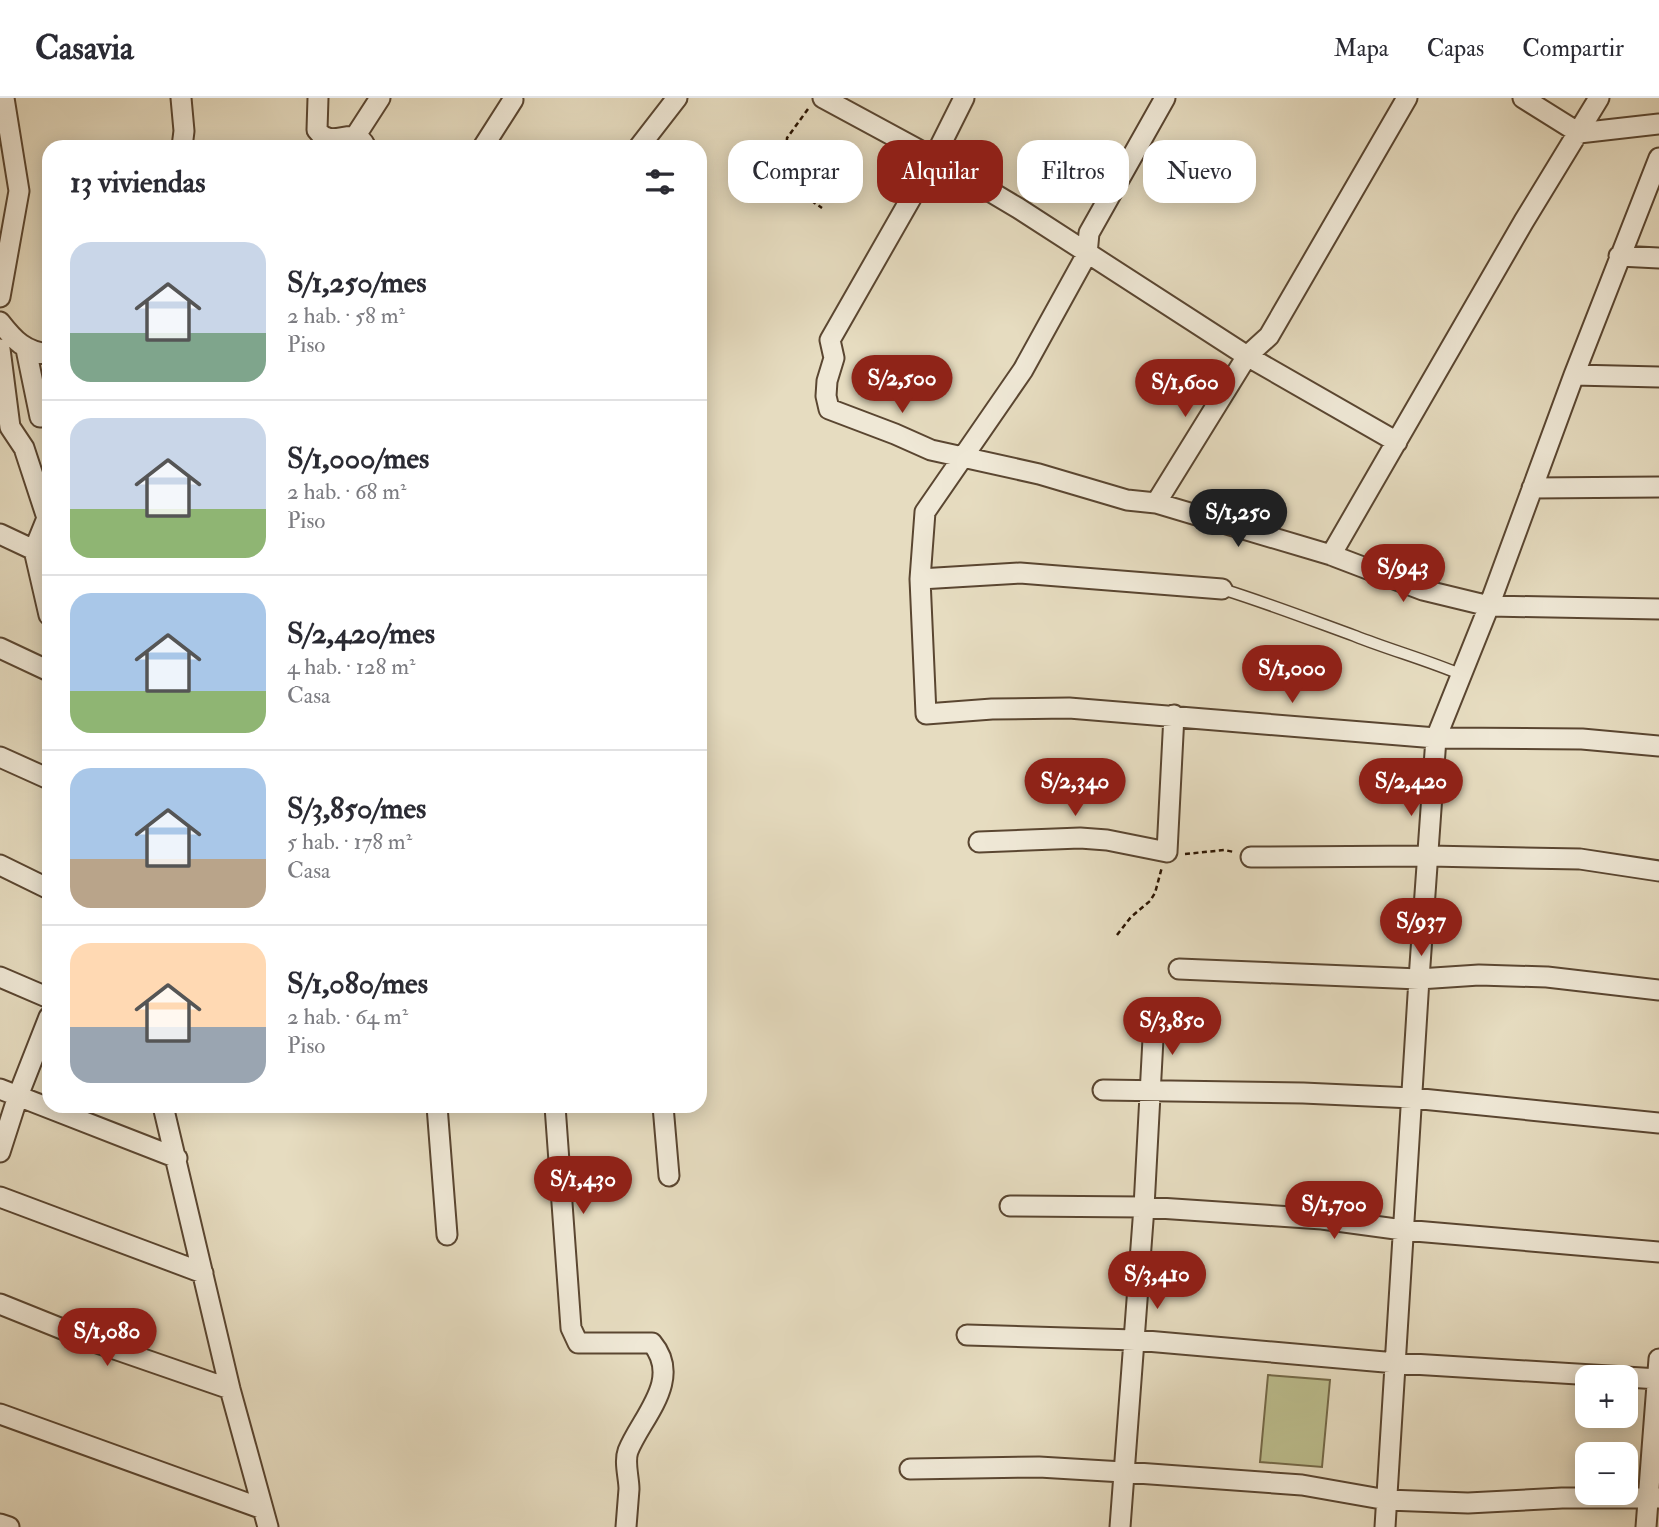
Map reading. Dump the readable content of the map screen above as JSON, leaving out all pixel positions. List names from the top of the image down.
{
  "page": {
    "header": "Casavia",
    "nav": ["Mapa", "Capas", "Compartir"],
    "chip": [
      "Comprar",
      "Alquilar",
      "Filtros",
      "Nuevo"
    ],
    "heading": "13 viviendas",
    "list": [
      {
        "name": "S/1,250/mes",
        "note": "2 hab. · 58 m² · Piso"
      },
      {
        "name": "S/1,000/mes",
        "note": "2 hab. · 68 m² · Piso"
      },
      {
        "name": "S/2,420/mes",
        "note": "4 hab. · 128 m² · Casa"
      },
      {
        "name": "S/3,850/mes",
        "note": "5 hab. · 178 m² · Casa"
      },
      {
        "name": "S/1,080/mes",
        "note": "2 hab. · 64 m² · Piso"
      }
    ],
    "price": [
      "S/2,500",
      "S/1,600",
      "S/1,250",
      "S/943",
      "S/1,000",
      "S/2,340",
      "S/2,420",
      "S/937",
      "S/3,850",
      "S/1,430",
      "S/1,700",
      "S/3,410",
      "S/1,080"
    ],
    "map_buttons": ["+", "−"]
  }
}
